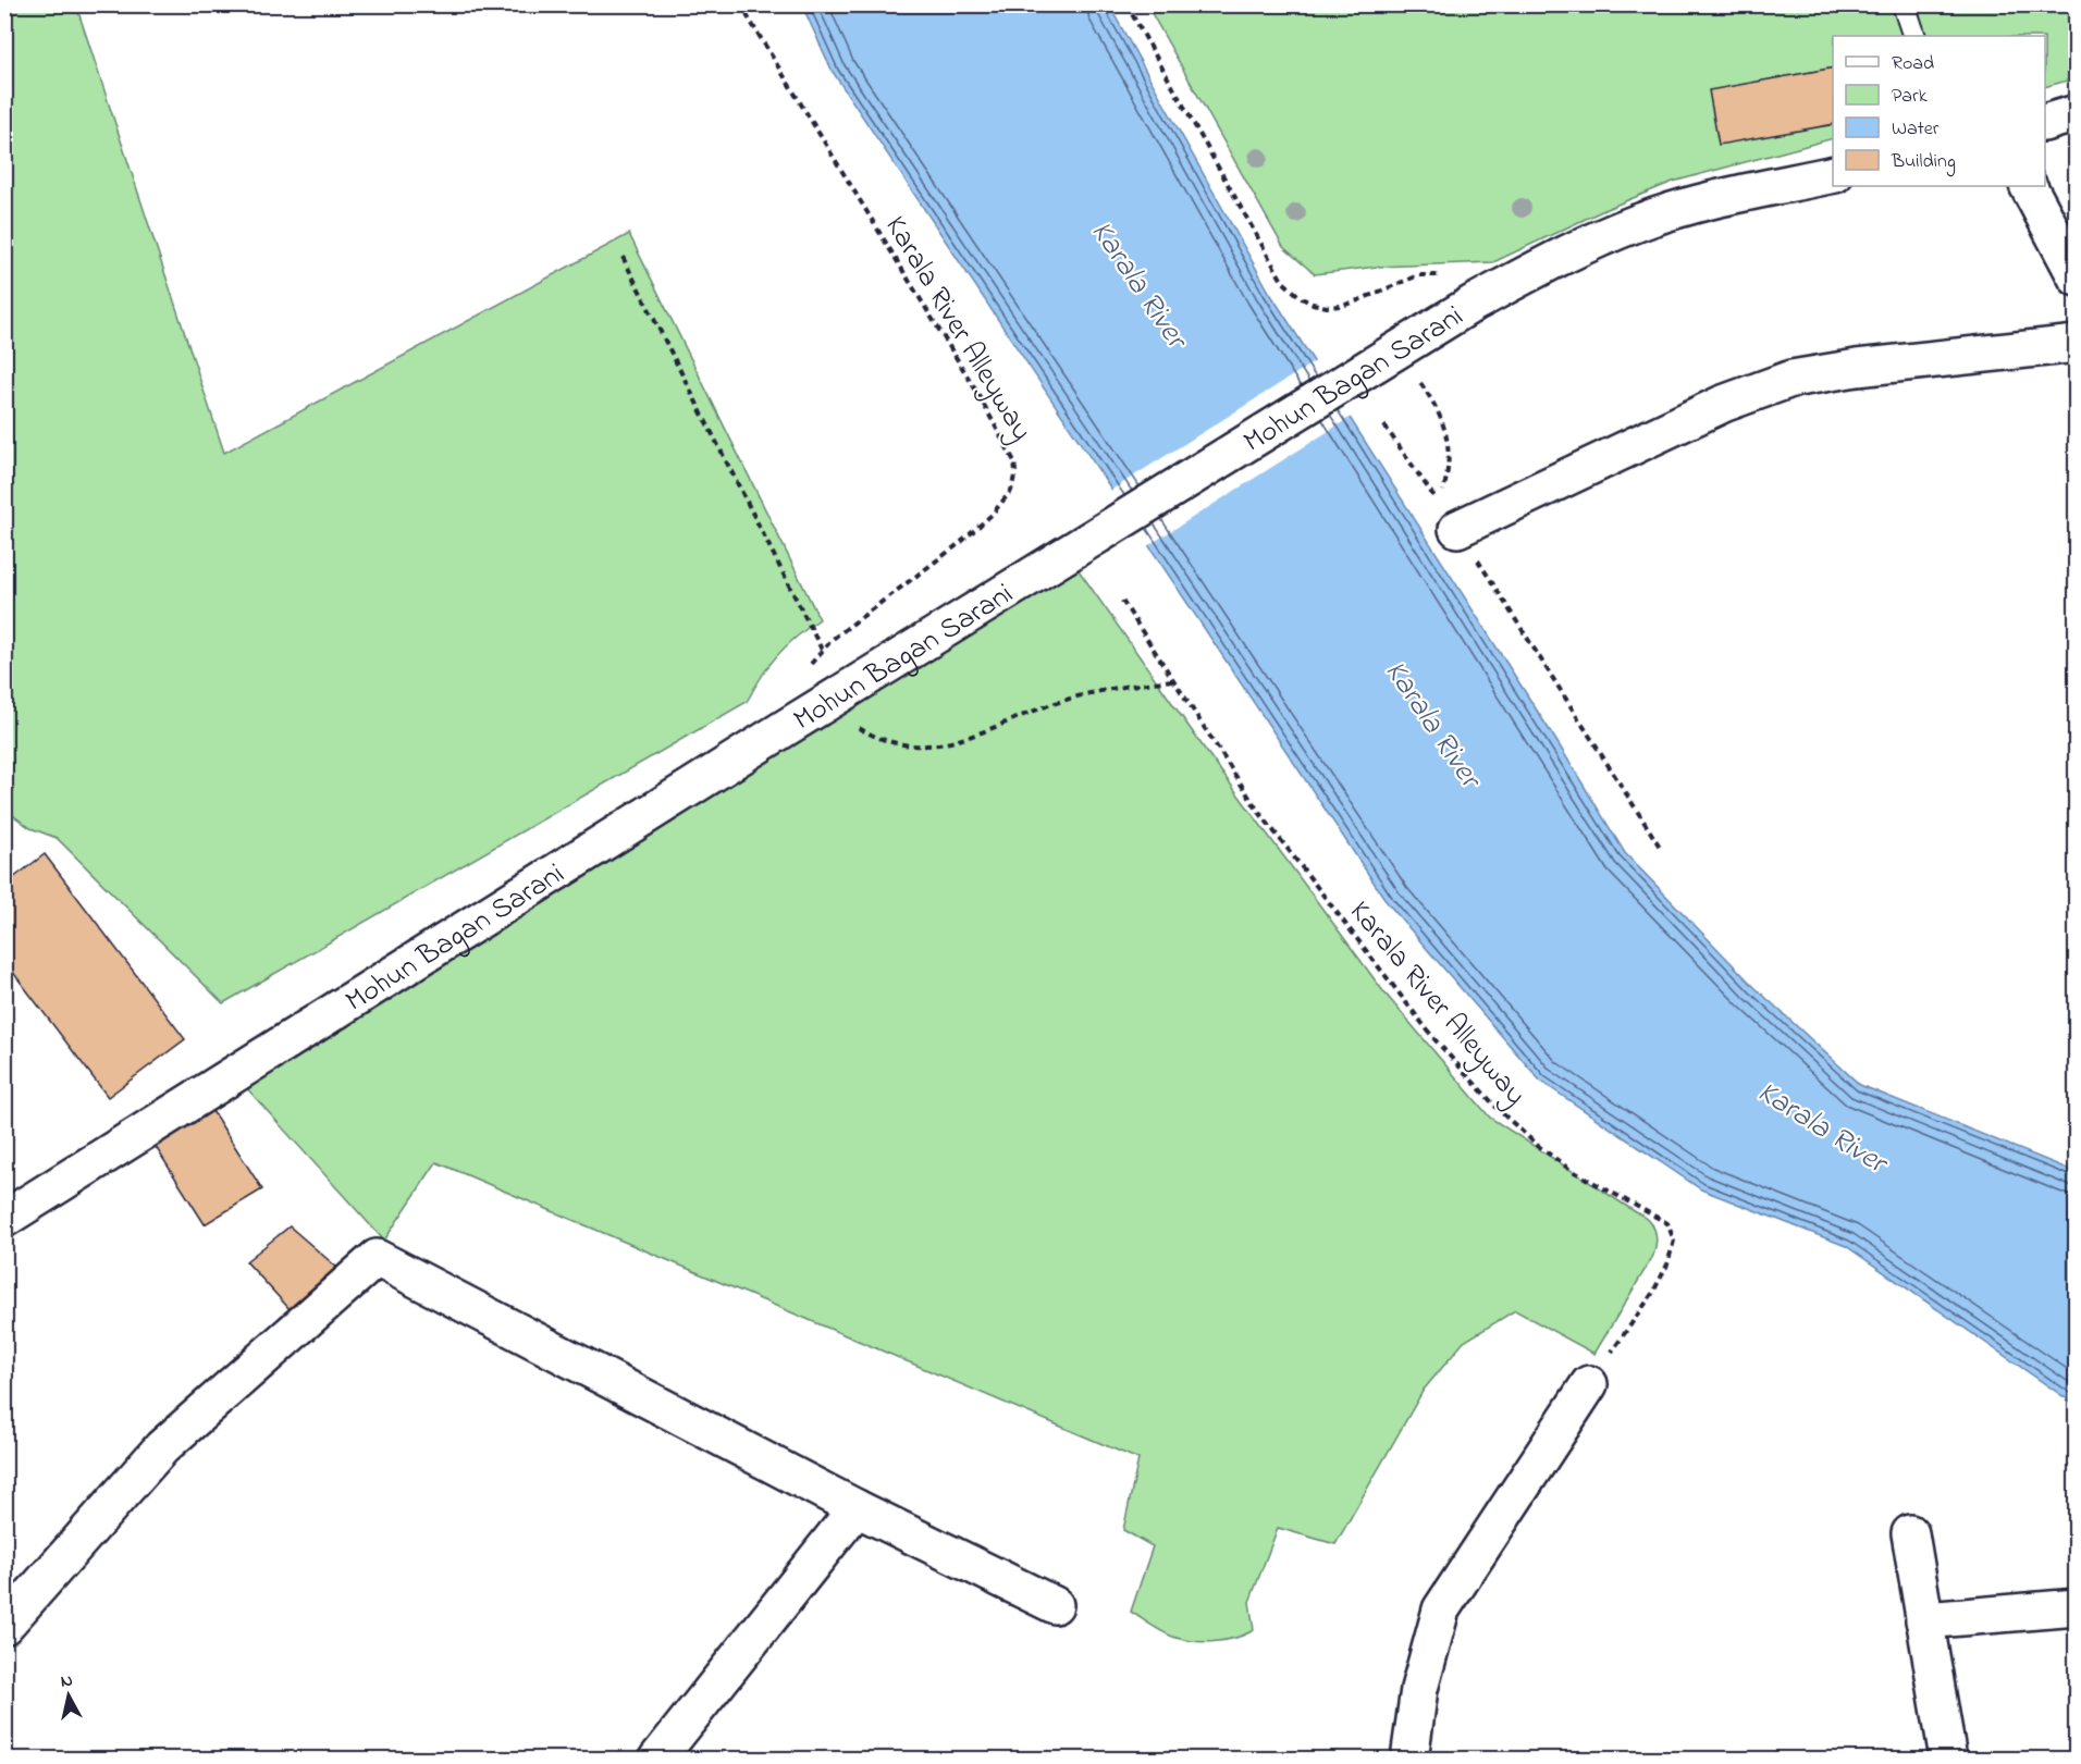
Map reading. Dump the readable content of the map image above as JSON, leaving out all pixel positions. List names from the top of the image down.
{
  "streets": {
    "street": ["Mohun Bagan Sarani"],
    "path": ["Karala River Alleyway"]
  },
  "water": ["Karala River"],
  "legend": [
    "Road",
    "Park",
    "Water",
    "Building"
  ],
  "north": "top"
}
